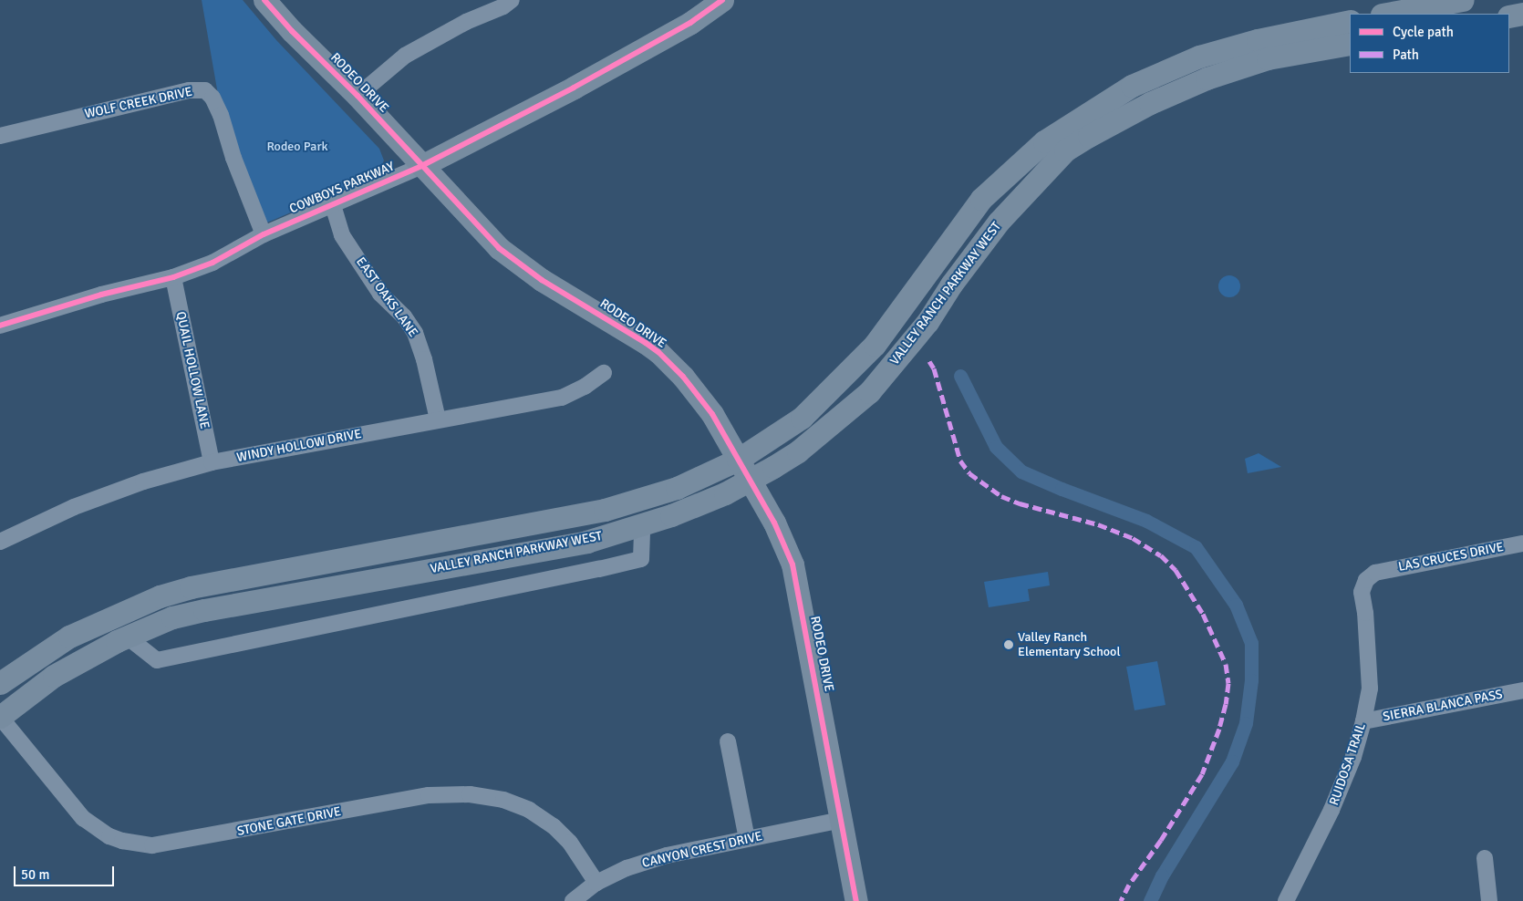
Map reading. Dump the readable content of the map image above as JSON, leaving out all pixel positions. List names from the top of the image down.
{
  "streets": {
    "main road": ["RODEO DRIVE", "COWBOYS PARKWAY", "VALLEY RANCH PARKWAY WEST"],
    "street": [
      "WOLF CREEK DRIVE",
      "EAST OAKS LANE",
      "QUAIL HOLLOW LANE",
      "WINDY HOLLOW DRIVE",
      "LAS CRUCES DRIVE",
      "SIERRA BLANCA PASS",
      "RUIDOSA TRAIL",
      "STONE GATE DRIVE",
      "CANYON CREST DRIVE"
    ]
  },
  "crossings": [
    ["RODEO DRIVE", "COWBOYS PARKWAY"],
    ["RODEO DRIVE", "VALLEY RANCH PARKWAY WEST"],
    ["RODEO DRIVE", "CANYON CREST DRIVE"],
    ["WOLF CREEK DRIVE", "COWBOYS PARKWAY"],
    ["COWBOYS PARKWAY", "EAST OAKS LANE"],
    ["COWBOYS PARKWAY", "QUAIL HOLLOW LANE"],
    ["VALLEY RANCH PARKWAY WEST", "STONE GATE DRIVE"],
    ["EAST OAKS LANE", "WINDY HOLLOW DRIVE"],
    ["QUAIL HOLLOW LANE", "WINDY HOLLOW DRIVE"],
    ["LAS CRUCES DRIVE", "RUIDOSA TRAIL"],
    ["SIERRA BLANCA PASS", "RUIDOSA TRAIL"],
    ["STONE GATE DRIVE", "CANYON CREST DRIVE"]
  ],
  "parks": ["Rodeo Park"],
  "places": ["Valley Ranch Elementary School"],
  "legend": ["Cycle path", "Path"],
  "scale_bar": "50 m"
}
